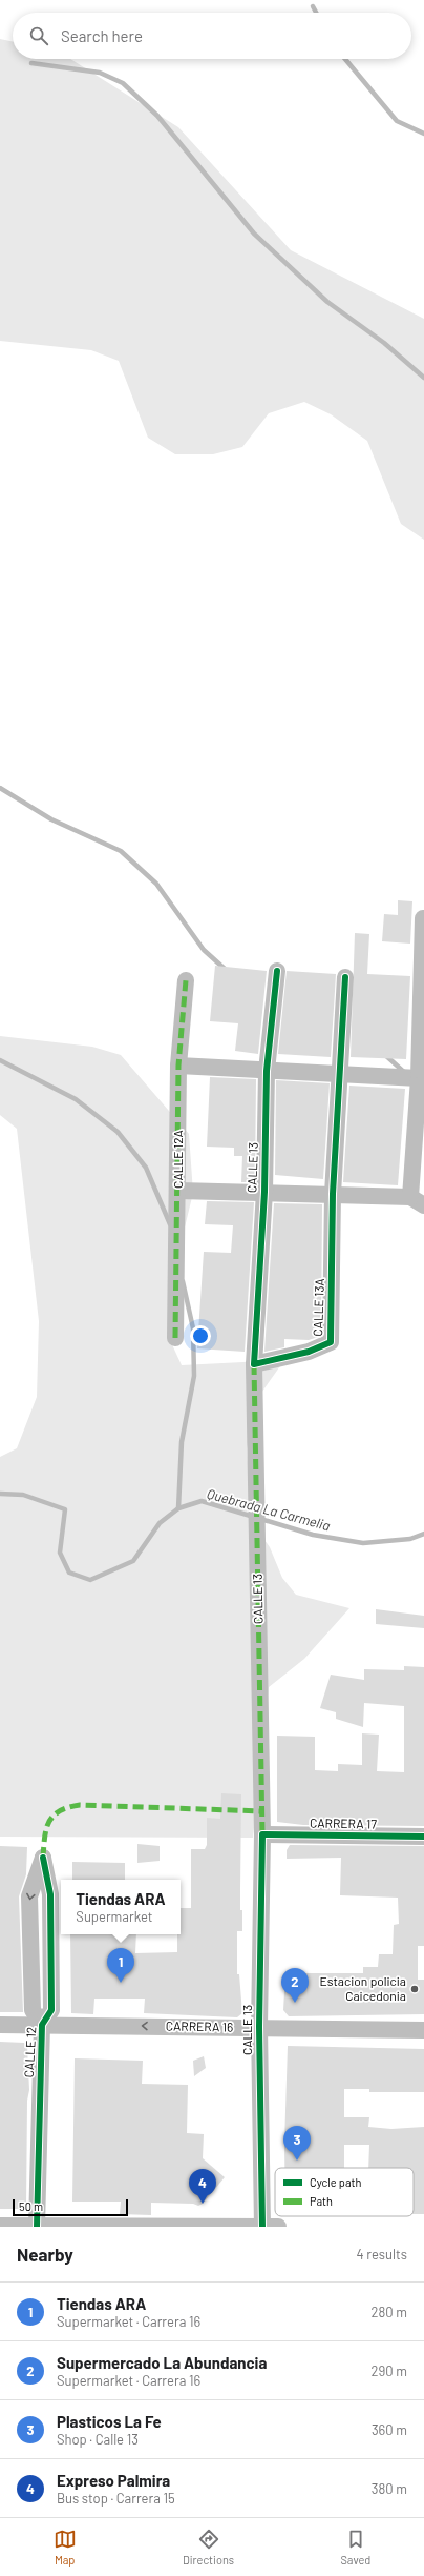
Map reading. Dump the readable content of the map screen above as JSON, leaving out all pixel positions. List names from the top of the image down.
{
  "streets": {
    "street": [
      "CALLE 12A",
      "CALLE 13",
      "CALLE 13A",
      "CARRERA 17",
      "CARRERA 16",
      "CALLE 12"
    ]
  },
  "crossings": [
    ["CALLE 13", "CALLE 13A"],
    ["CALLE 13", "CARRERA 17"],
    ["CALLE 13", "CARRERA 16"],
    ["CARRERA 16", "CALLE 12"]
  ],
  "one_way": ["CARRERA 16"],
  "water": ["Quebrada La Carmelia"],
  "places": ["Estacion policia Caicedonia"],
  "legend": ["Cycle path", "Path"],
  "scale_bar": "50 m",
  "page": {
    "search": "Search here",
    "popup": ["Tiendas ARA", "Supermarket"],
    "pins": [
      "1",
      "2",
      "3",
      "4"
    ],
    "scale": "50 m",
    "heading": ["Nearby", "4 results"],
    "list": [
      {
        "mark": "1",
        "name": "Tiendas ARA",
        "note": "Supermarket · Carrera 16",
        "value": "280 m"
      },
      {
        "mark": "2",
        "name": "Supermercado La Abundancia",
        "note": "Supermarket · Carrera 16",
        "value": "290 m"
      },
      {
        "mark": "3",
        "name": "Plasticos La Fe",
        "note": "Shop · Calle 13",
        "value": "360 m"
      },
      {
        "mark": "4",
        "name": "Expreso Palmira",
        "note": "Bus stop · Carrera 15",
        "value": "380 m"
      }
    ],
    "nav": ["Map", "Directions", "Saved"]
  }
}
